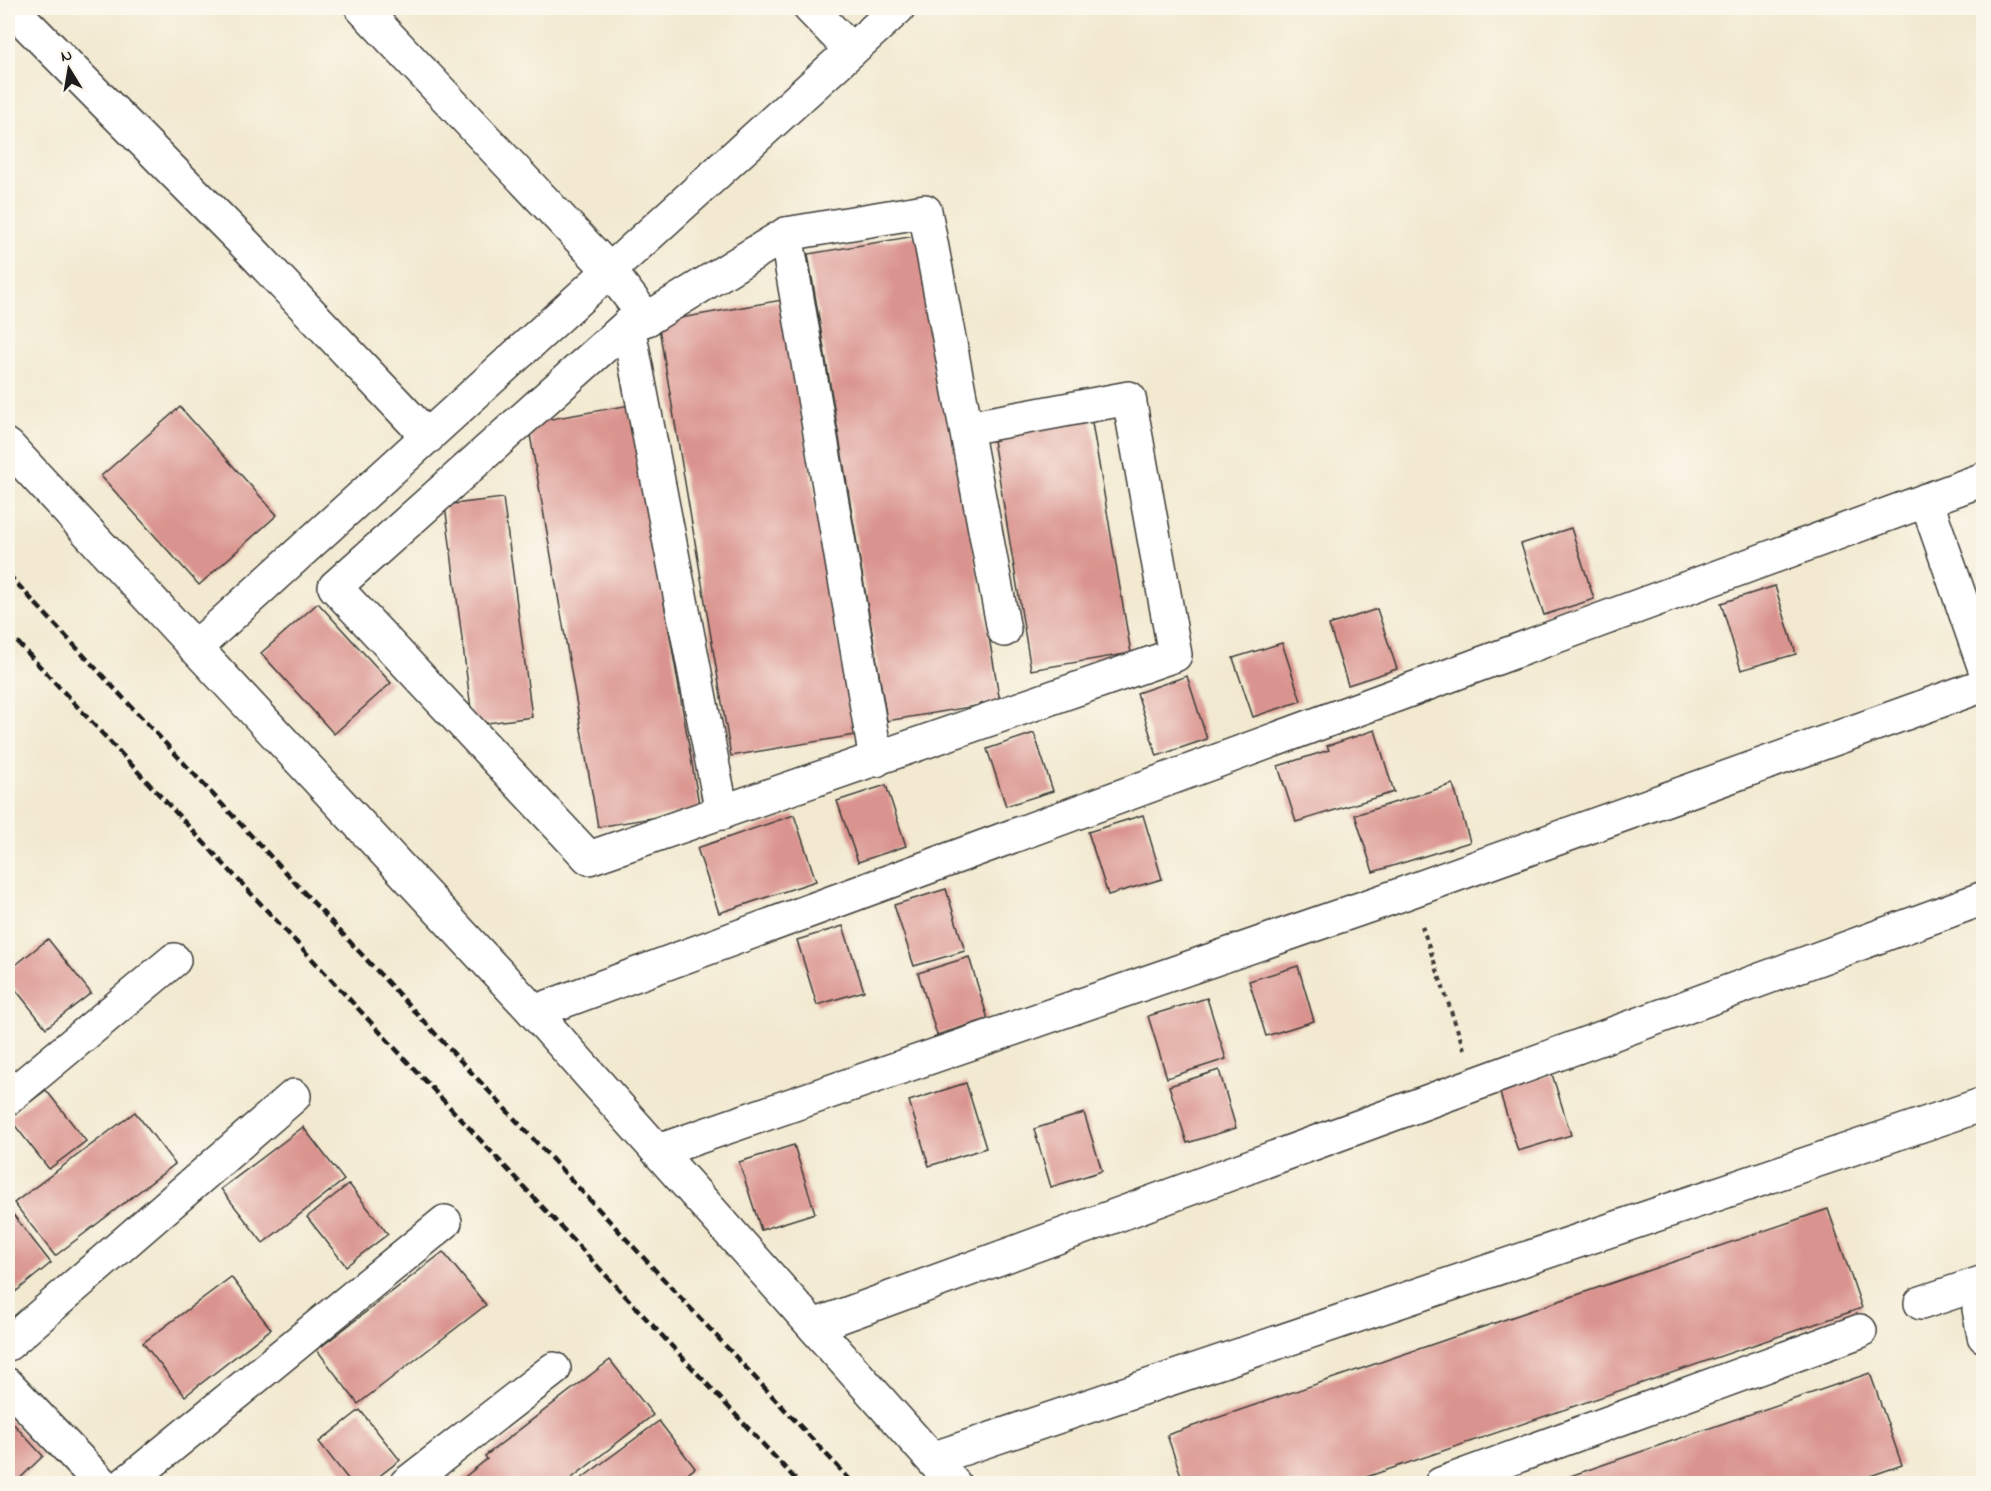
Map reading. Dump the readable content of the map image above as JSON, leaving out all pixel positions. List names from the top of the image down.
{
  "north": "top"
}
